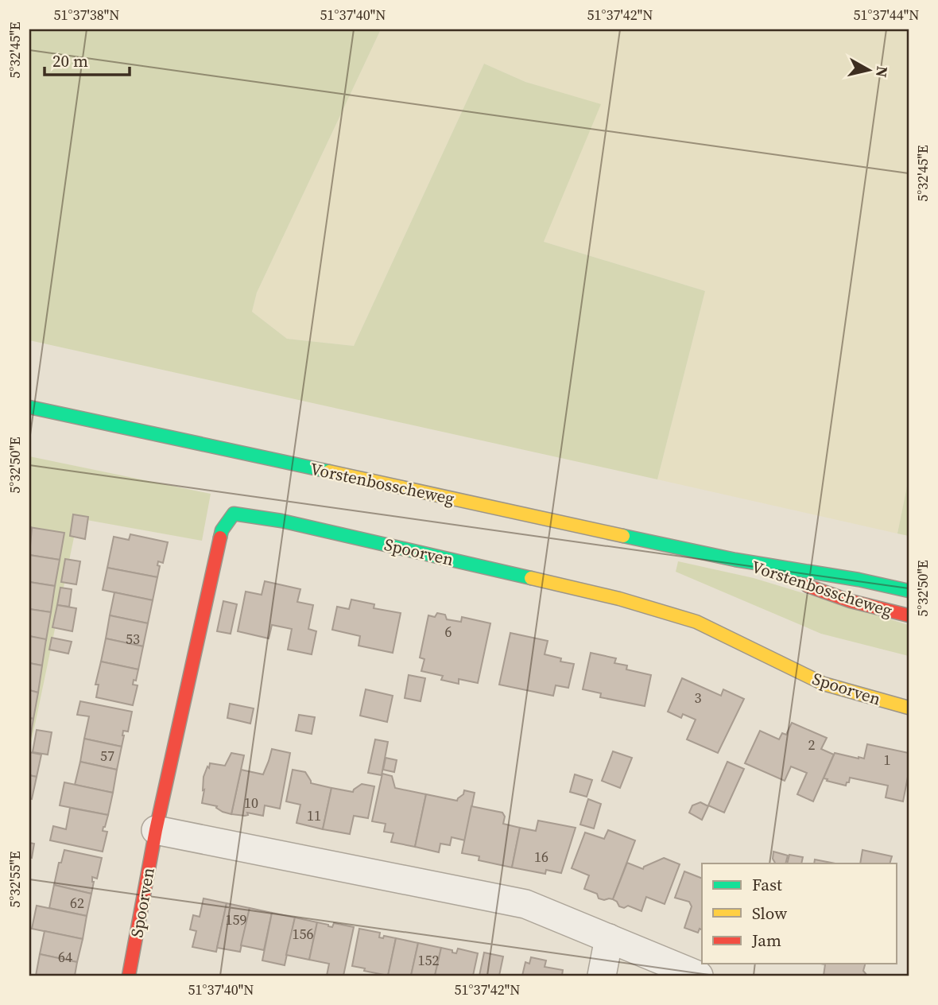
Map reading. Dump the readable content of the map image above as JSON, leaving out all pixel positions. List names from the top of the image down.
{
  "streets": {
    "street": ["Vorstenbosscheweg", "Spoorven"]
  },
  "house_numbers": [
    "6",
    "53",
    "3",
    "2",
    "57",
    "1",
    "10",
    "11",
    "16",
    "62",
    "159",
    "156",
    "64",
    "152"
  ],
  "legend": ["Fast", "Slow", "Jam"],
  "scale_bar": "20 m",
  "north": "right",
  "coordinates": [
    "51°37'38\"N",
    "51°37'40\"N",
    "51°37'42\"N",
    "51°37'44\"N",
    "5°32'45\"E",
    "5°32'50\"E",
    "5°32'55\"E"
  ]
}
